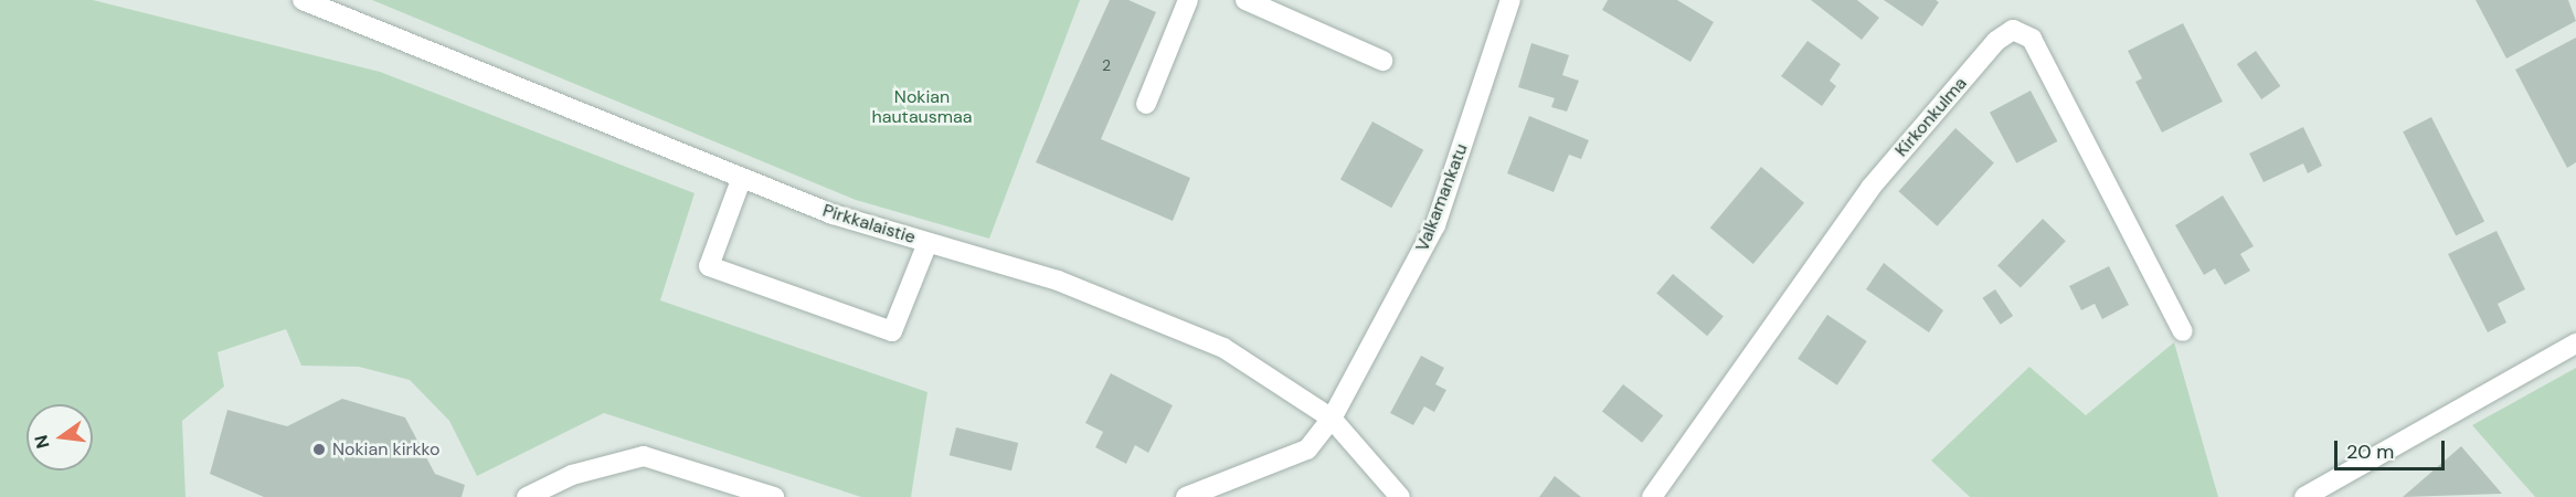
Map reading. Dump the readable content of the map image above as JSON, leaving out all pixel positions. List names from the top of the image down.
{
  "streets": {
    "street": ["Kirkonkulma", "Valkamankatu", "Pirkkalaistie"]
  },
  "crossings": [
    ["Valkamankatu", "Pirkkalaistie"]
  ],
  "parks": ["Nokian hautausmaa"],
  "places": ["Nokian kirkko"],
  "house_numbers": ["2"],
  "scale_bar": "20 m",
  "north": "left"
}
